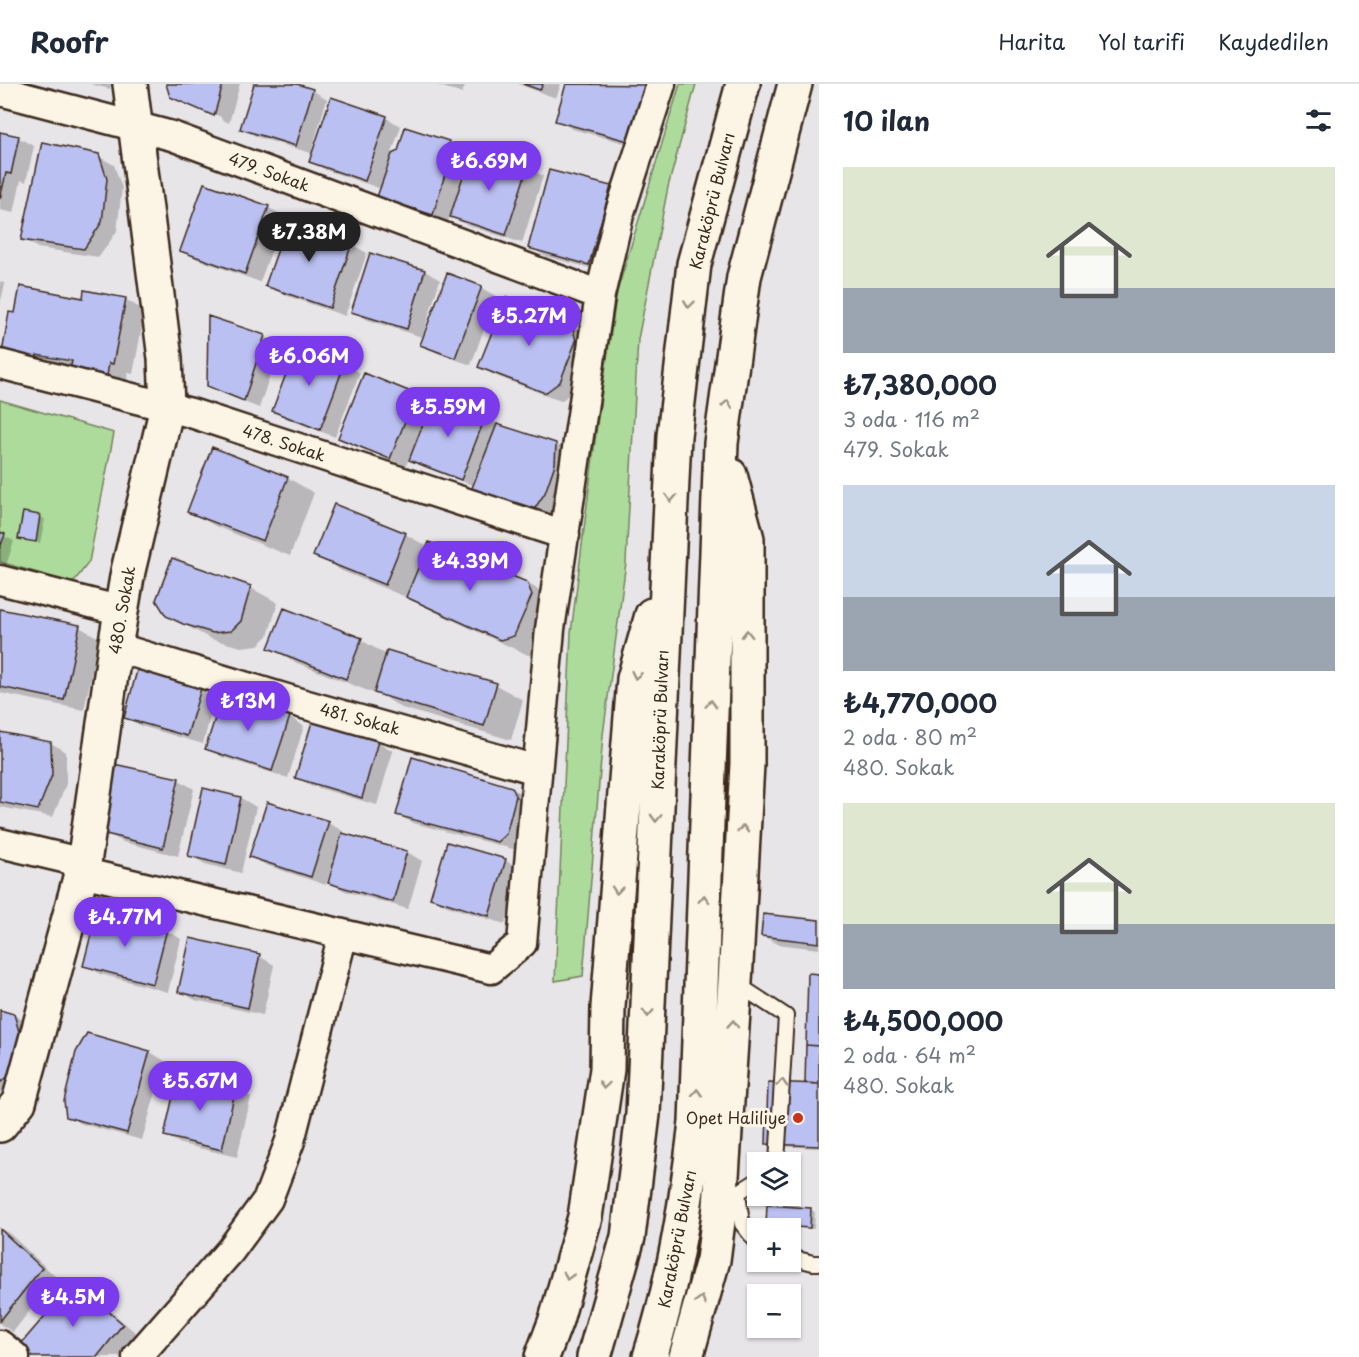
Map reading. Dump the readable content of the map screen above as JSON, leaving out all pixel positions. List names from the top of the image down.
{
  "streets": {
    "main road": ["Karaköprü Bulvarı", "480. Sokak"],
    "street": ["479. Sokak", "478. Sokak", "481. Sokak"]
  },
  "crossings": [
    ["479. Sokak", "480. Sokak"],
    ["478. Sokak", "480. Sokak"],
    ["480. Sokak", "481. Sokak"]
  ],
  "places": ["Opet Haliliye"],
  "page": {
    "header": "Roofr",
    "nav": ["Harita", "Yol tarifi", "Kaydedilen"],
    "heading": "10 ilan",
    "price": [
      "₺6.69M",
      "₺7.38M",
      "₺5.27M",
      "₺6.06M",
      "₺5.59M",
      "₺4.39M",
      "₺13M",
      "₺4.77M",
      "₺5.67M",
      "₺4.5M"
    ],
    "list": [
      {
        "name": "₺7,380,000",
        "note": "3 oda · 116 m² · 479. Sokak"
      },
      {
        "name": "₺4,770,000",
        "note": "2 oda · 80 m² · 480. Sokak"
      },
      {
        "name": "₺4,500,000",
        "note": "2 oda · 64 m² · 480. Sokak"
      }
    ],
    "map_buttons": ["+", "−"]
  }
}
